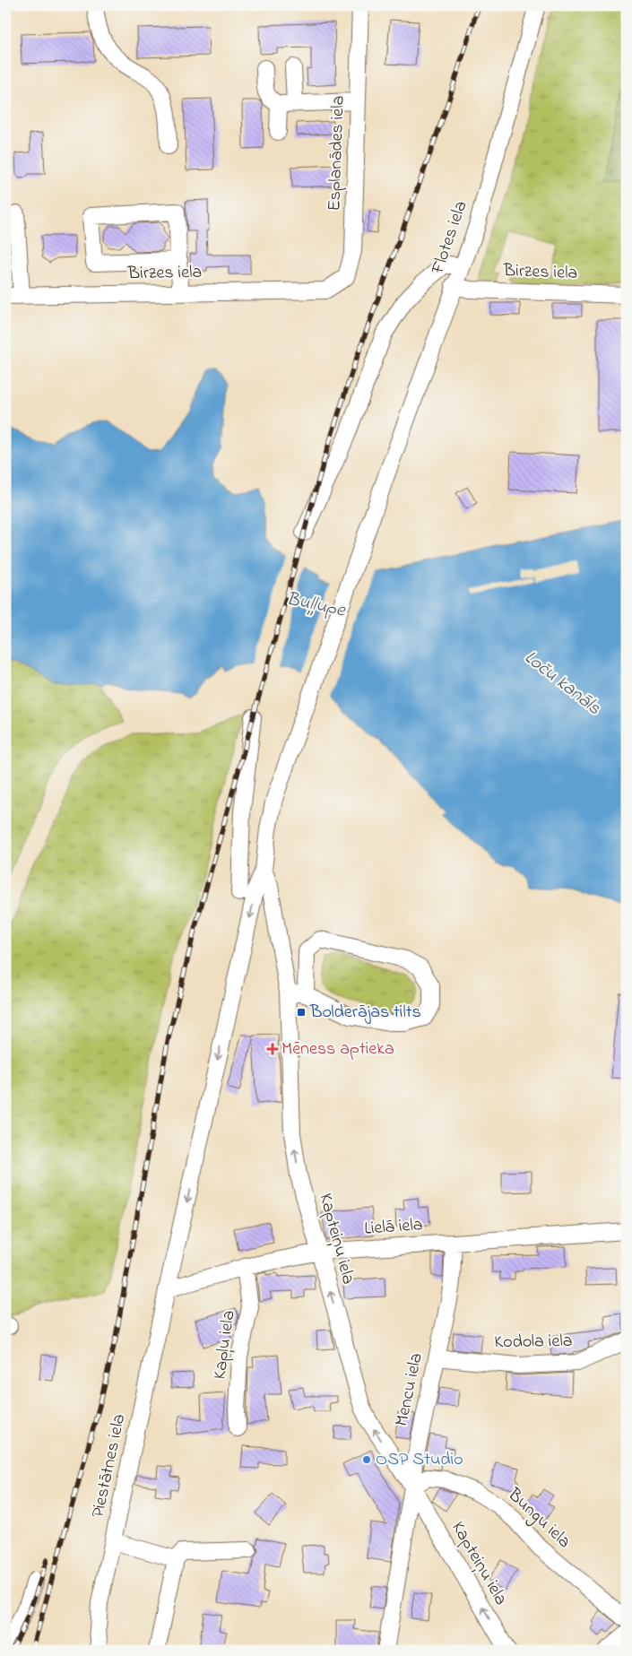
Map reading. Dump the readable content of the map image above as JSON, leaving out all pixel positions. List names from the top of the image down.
{
  "streets": {
    "street": [
      "Esplanādes iela",
      "Flotes iela",
      "Birzes iela",
      "Lielā iela",
      "Kapteiņu iela",
      "Kodola iela",
      "Kapļu iela",
      "Mencu iela",
      "Piestātnes iela",
      "Bungu iela"
    ]
  },
  "crossings": [
    ["Esplanādes iela", "Birzes iela"],
    ["Flotes iela", "Birzes iela"],
    ["Flotes iela", "Kapteiņu iela"],
    ["Lielā iela", "Kapteiņu iela"],
    ["Lielā iela", "Kapļu iela"],
    ["Lielā iela", "Mencu iela"],
    ["Lielā iela", "Piestātnes iela"],
    ["Kapteiņu iela", "Mencu iela"],
    ["Kapteiņu iela", "Piestātnes iela"],
    ["Kapteiņu iela", "Bungu iela"],
    ["Kodola iela", "Mencu iela"],
    ["Mencu iela", "Bungu iela"]
  ],
  "one_way": ["Kapteiņu iela", "Piestātnes iela"],
  "water": ["Buļļupe", "Loču kanāls"],
  "places": {
    "transit": ["Bolderājas tilts"],
    "health": ["Mēness aptieka"],
    "other": ["OSP Studio"]
  }
}
